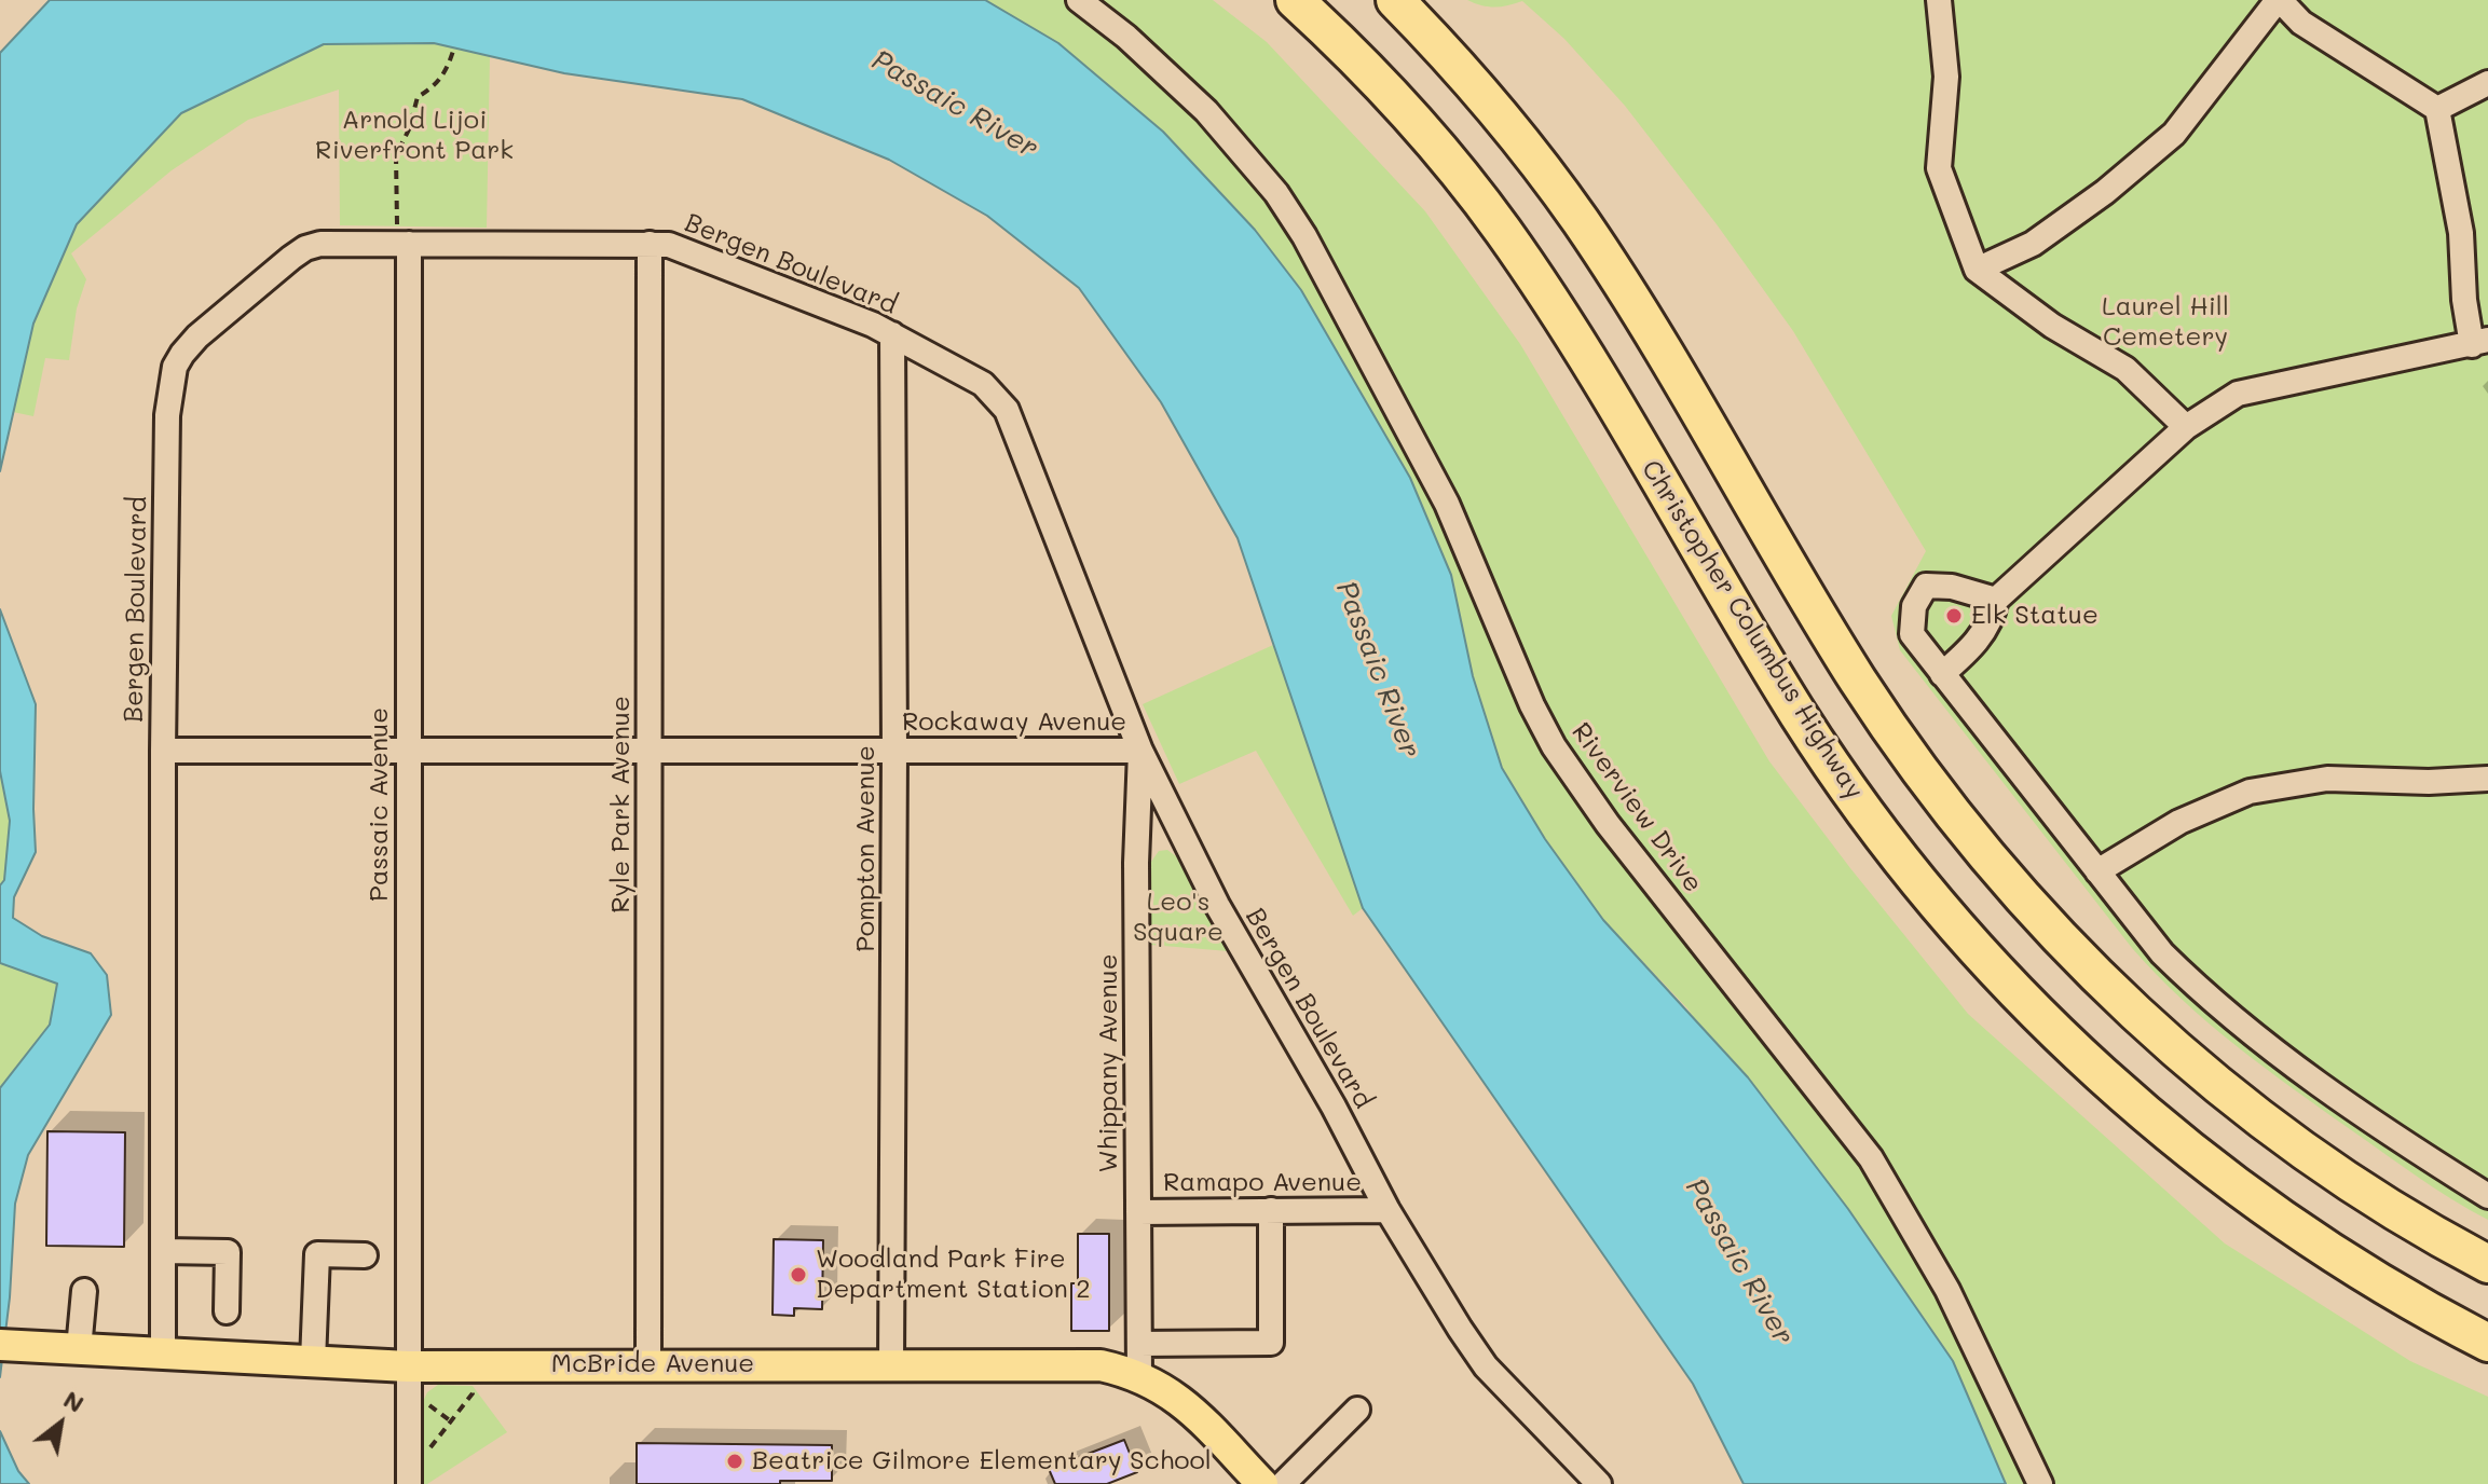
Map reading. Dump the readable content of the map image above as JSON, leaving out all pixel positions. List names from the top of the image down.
{
  "streets": {
    "highway": ["Christopher Columbus Highway"],
    "main road": ["McBride Avenue"],
    "street": [
      "Bergen Boulevard",
      "Rockaway Avenue",
      "Passaic Avenue",
      "Ryle Park Avenue",
      "Riverview Drive",
      "Pompton Avenue",
      "Whippany Avenue",
      "Ramapo Avenue"
    ]
  },
  "crossings": [
    ["Bergen Boulevard", "Rockaway Avenue"],
    ["Bergen Boulevard", "Passaic Avenue"],
    ["Bergen Boulevard", "Ryle Park Avenue"],
    ["Bergen Boulevard", "Pompton Avenue"],
    ["Bergen Boulevard", "Whippany Avenue"],
    ["Bergen Boulevard", "Ramapo Avenue"],
    ["Bergen Boulevard", "McBride Avenue"],
    ["Rockaway Avenue", "Passaic Avenue"],
    ["Rockaway Avenue", "Ryle Park Avenue"],
    ["Rockaway Avenue", "Pompton Avenue"],
    ["Rockaway Avenue", "Whippany Avenue"],
    ["Passaic Avenue", "McBride Avenue"],
    ["Ryle Park Avenue", "McBride Avenue"],
    ["Pompton Avenue", "McBride Avenue"],
    ["Whippany Avenue", "Ramapo Avenue"],
    ["Whippany Avenue", "McBride Avenue"]
  ],
  "water": ["Passaic River"],
  "parks": ["Arnold Lijoi Riverfront Park", "Laurel Hill Cemetery", "Leo's Square"],
  "places": ["Elk Statue", "Woodland Park Fire Department Station 2", "Beatrice Gilmore Elementary School"],
  "north": "top right"
}
